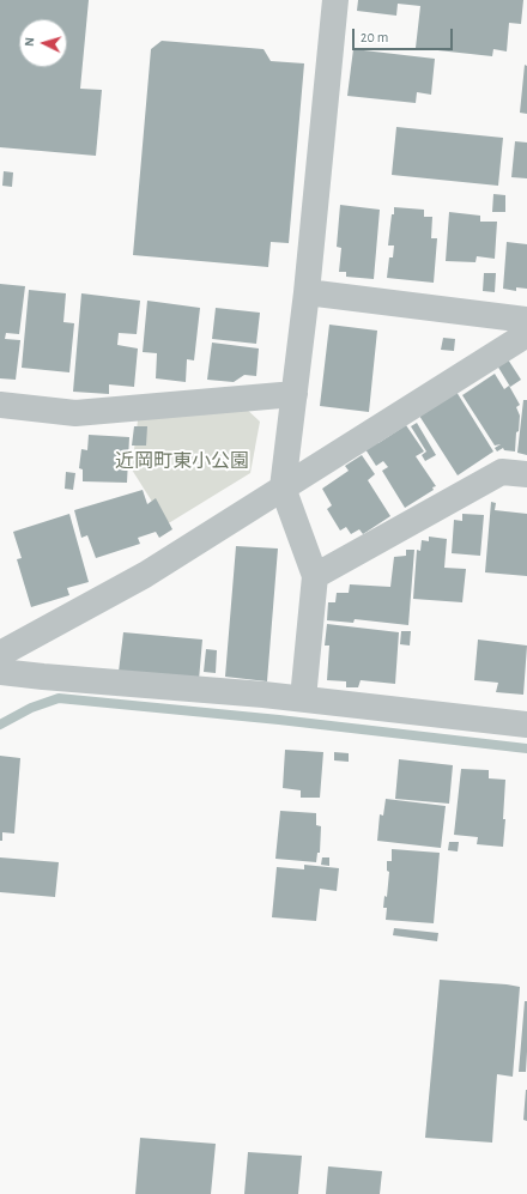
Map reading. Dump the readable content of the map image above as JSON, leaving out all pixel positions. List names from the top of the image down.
{
  "parks": ["近岡町東小公園"],
  "scale_bar": "20 m",
  "north": "left"
}
